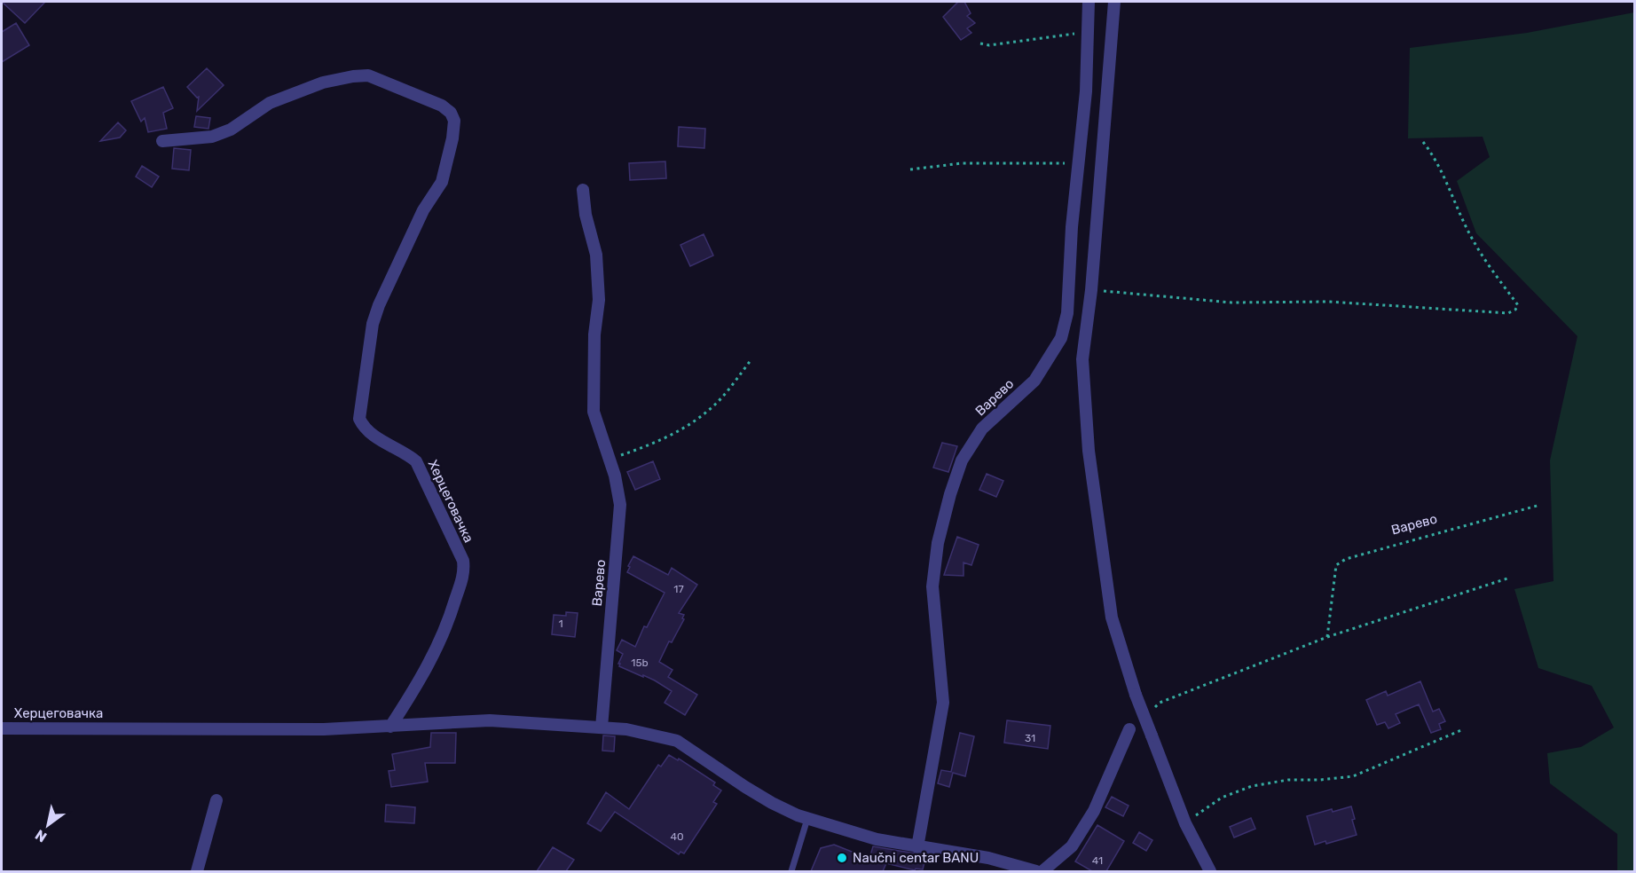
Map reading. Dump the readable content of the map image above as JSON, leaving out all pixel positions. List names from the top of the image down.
{
  "streets": {
    "street": ["Варево", "Херцеговачка"]
  },
  "places": ["Naučni centar BANU"],
  "house_numbers": [
    "17",
    "1",
    "15b",
    "31",
    "40",
    "41"
  ],
  "north": "bottom left"
}
